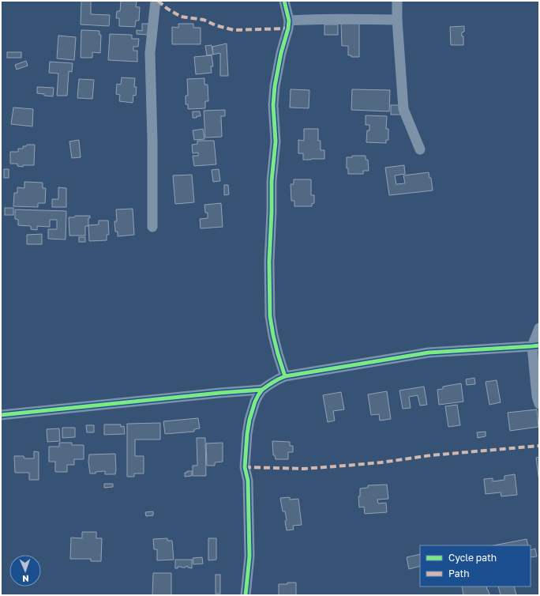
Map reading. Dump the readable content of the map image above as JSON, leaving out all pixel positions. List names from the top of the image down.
{
  "legend": ["Cycle path", "Path"],
  "north": "bottom"
}
